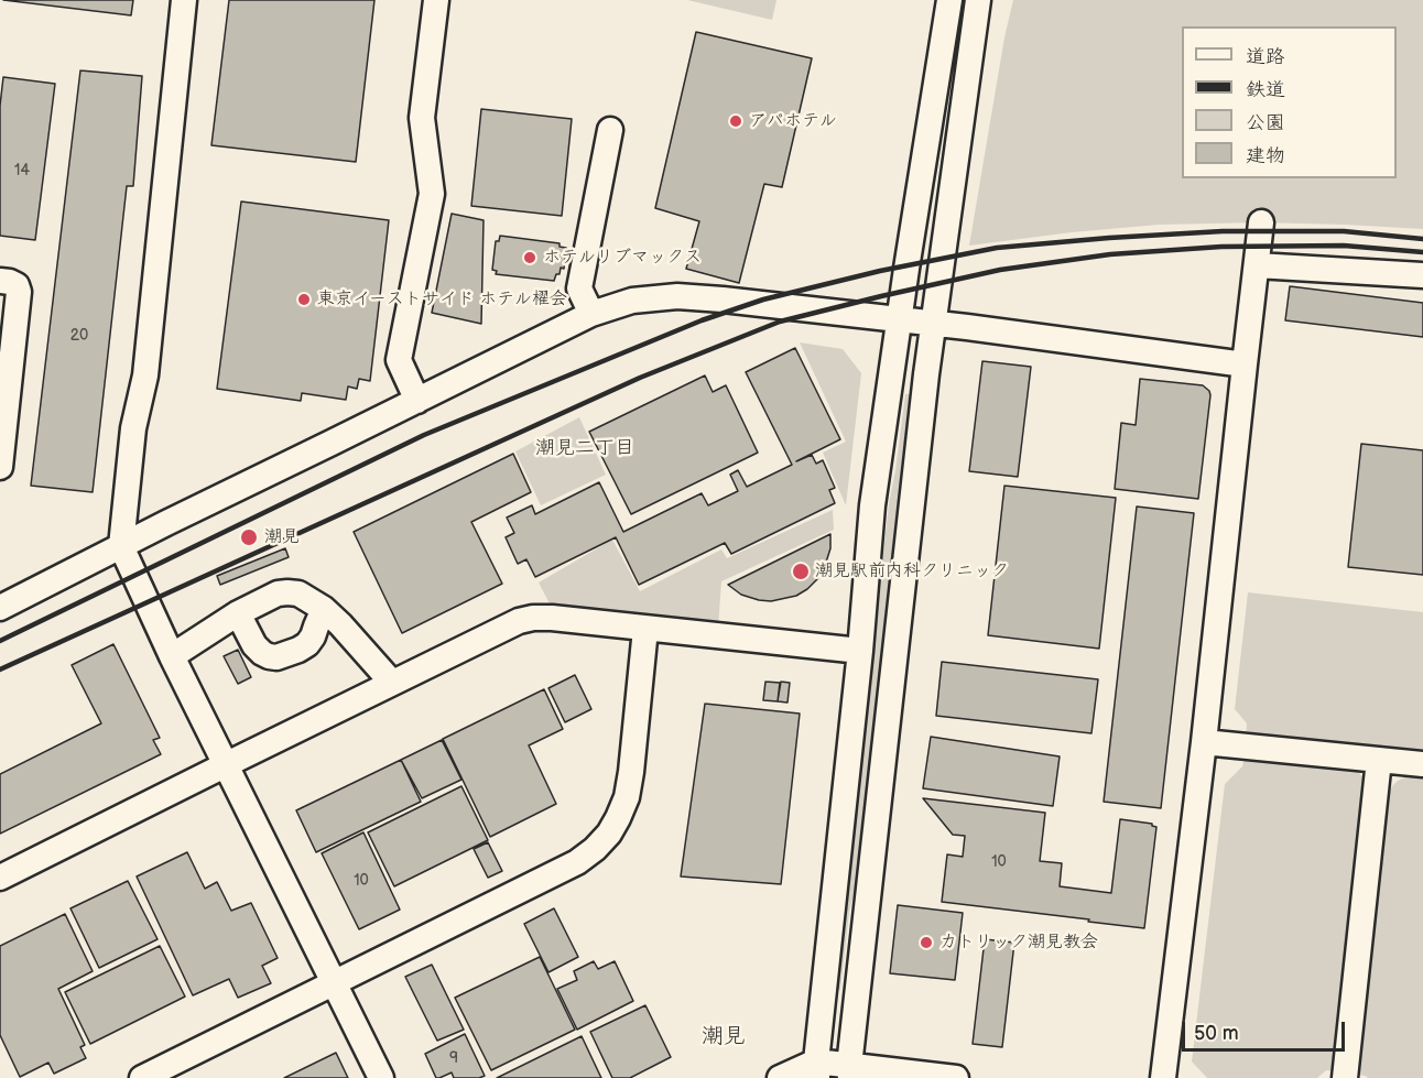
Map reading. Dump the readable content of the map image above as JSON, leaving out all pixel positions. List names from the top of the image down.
{
  "districts": ["潮見二丁目", "潮見"],
  "places": [
    "アパホテル",
    "ホテルリブマックス",
    "東京イーストサイド ホテル櫂会",
    "潮見",
    "潮見駅前内科クリニック",
    "カトリック潮見教会"
  ],
  "house_numbers": [
    "14",
    "20",
    "10",
    "10",
    "9"
  ],
  "legend": [
    "道路",
    "鉄道",
    "公園",
    "建物"
  ],
  "scale_bar": "50 m"
}
